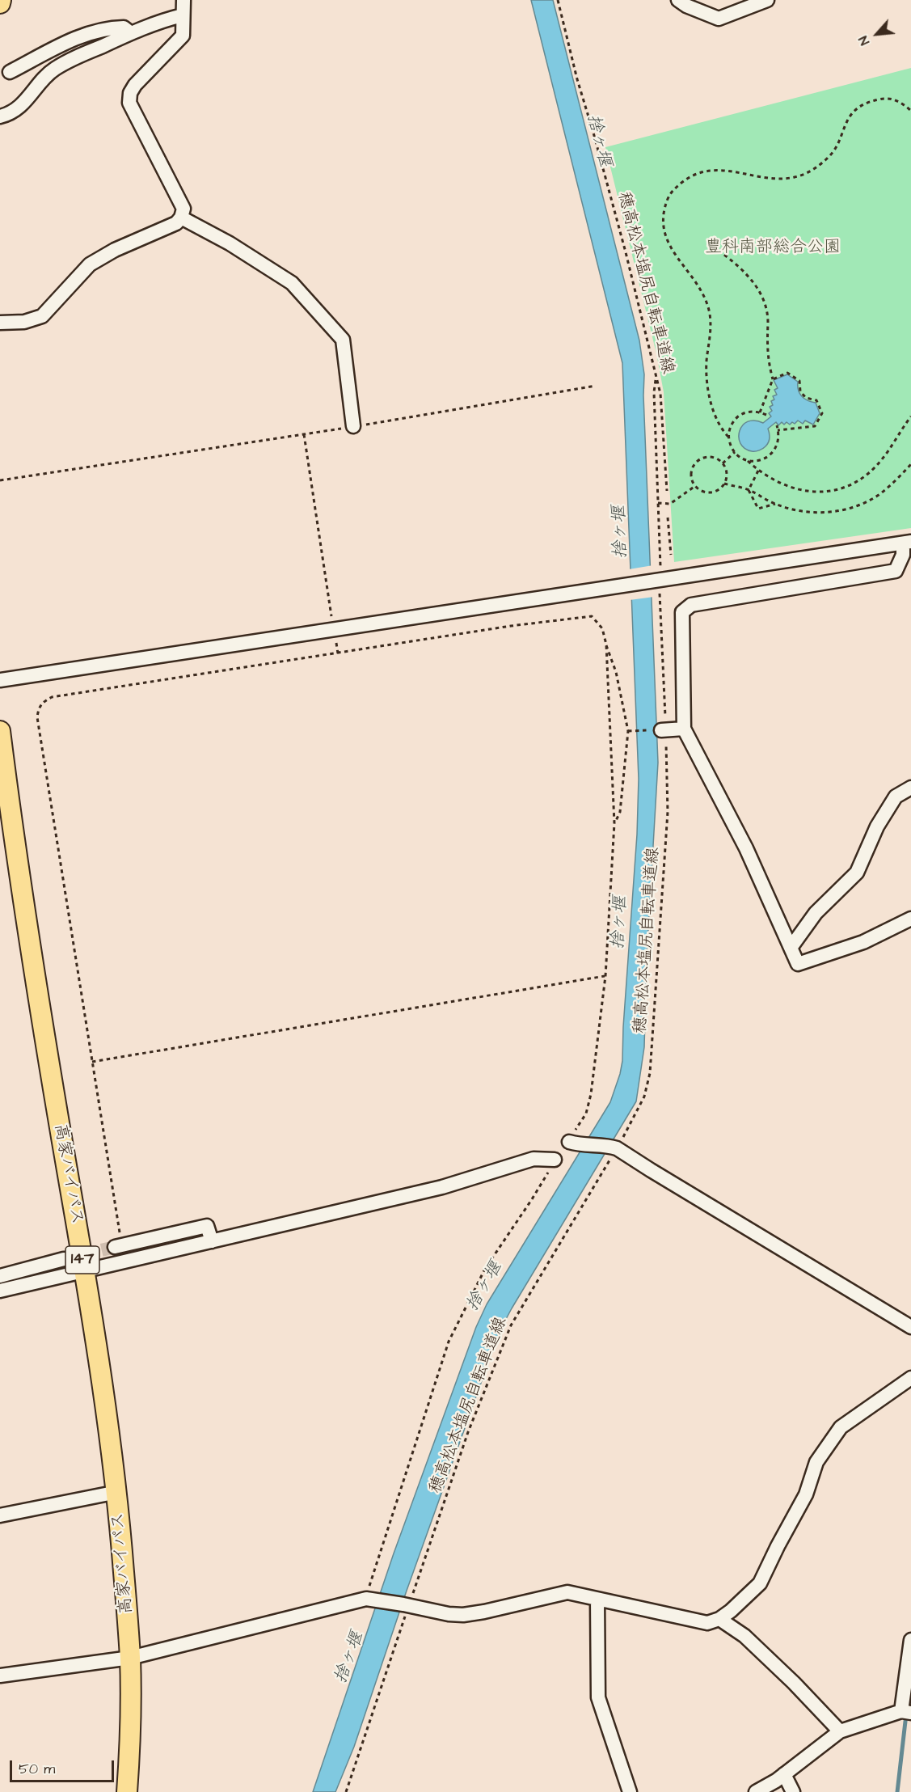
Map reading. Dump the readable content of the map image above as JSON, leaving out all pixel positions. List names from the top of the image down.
{
  "streets": {
    "highway": ["高家バイパス", "147"],
    "path": ["穂高松本塩尻自転車道線"]
  },
  "water": ["捨ヶ堰"],
  "parks": ["豊科南部総合公園"],
  "scale_bar": "50 m",
  "north": "bottom left"
}
